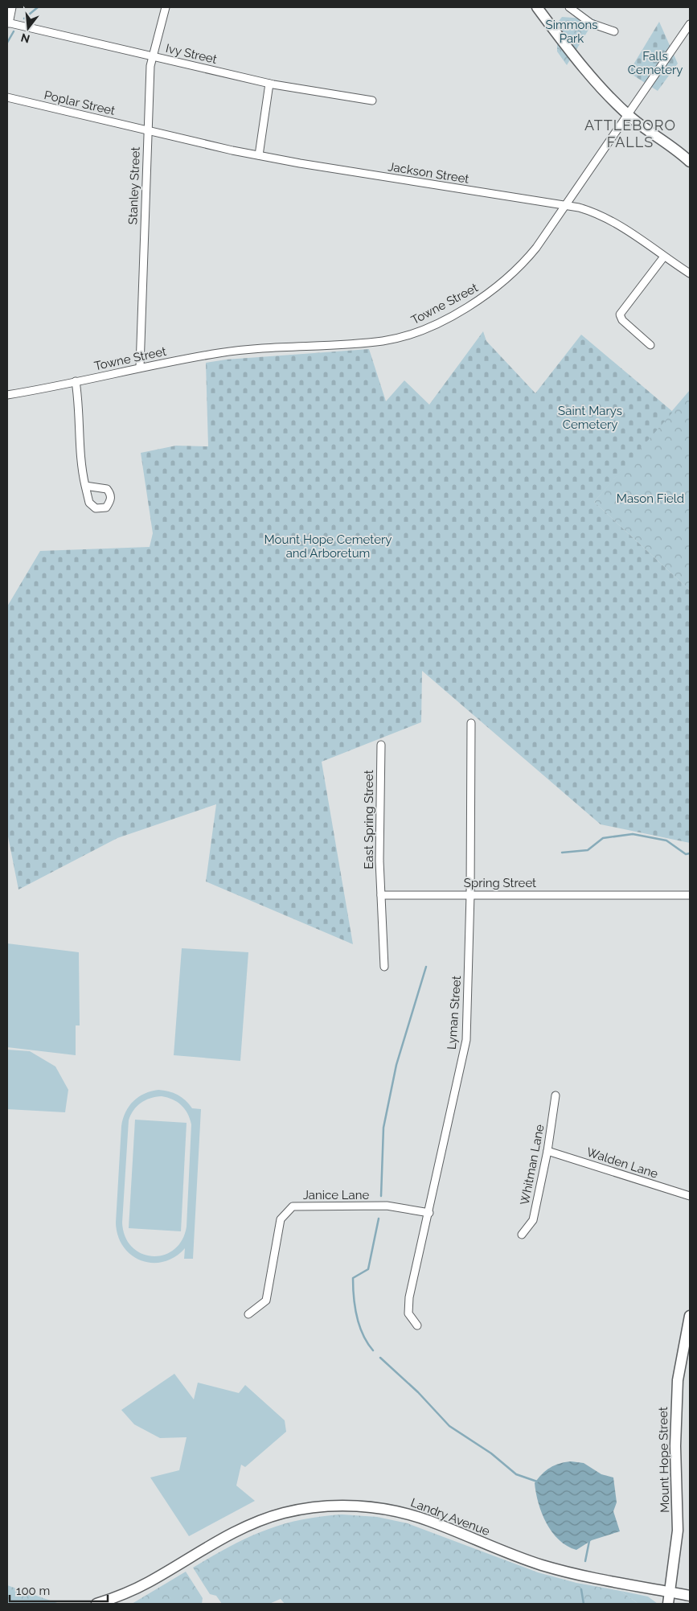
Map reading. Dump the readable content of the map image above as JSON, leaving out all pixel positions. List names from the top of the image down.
{
  "streets": {
    "street": [
      "Ivy Street",
      "Poplar Street",
      "Jackson Street",
      "Stanley Street",
      "Towne Street",
      "East Spring Street",
      "Spring Street",
      "Lyman Street",
      "Walden Lane",
      "Whitman Lane",
      "Janice Lane",
      "Mount Hope Street",
      "Landry Avenue"
    ]
  },
  "crossings": [
    ["Ivy Street", "Stanley Street"],
    ["Poplar Street", "Jackson Street"],
    ["Poplar Street", "Stanley Street"],
    ["Jackson Street", "Stanley Street"],
    ["Jackson Street", "Towne Street"],
    ["Stanley Street", "Towne Street"],
    ["East Spring Street", "Spring Street"],
    ["Spring Street", "Lyman Street"],
    ["Lyman Street", "Janice Lane"],
    ["Walden Lane", "Whitman Lane"],
    ["Mount Hope Street", "Landry Avenue"]
  ],
  "districts": ["ATTLEBORO FALLS"],
  "parks": [
    "Simmons Park",
    "Falls Cemetery",
    "Saint Marys Cemetery",
    "Mason Field",
    "Mount Hope Cemetery and Arboretum"
  ],
  "scale_bar": "100 m",
  "north": "bottom"
}
